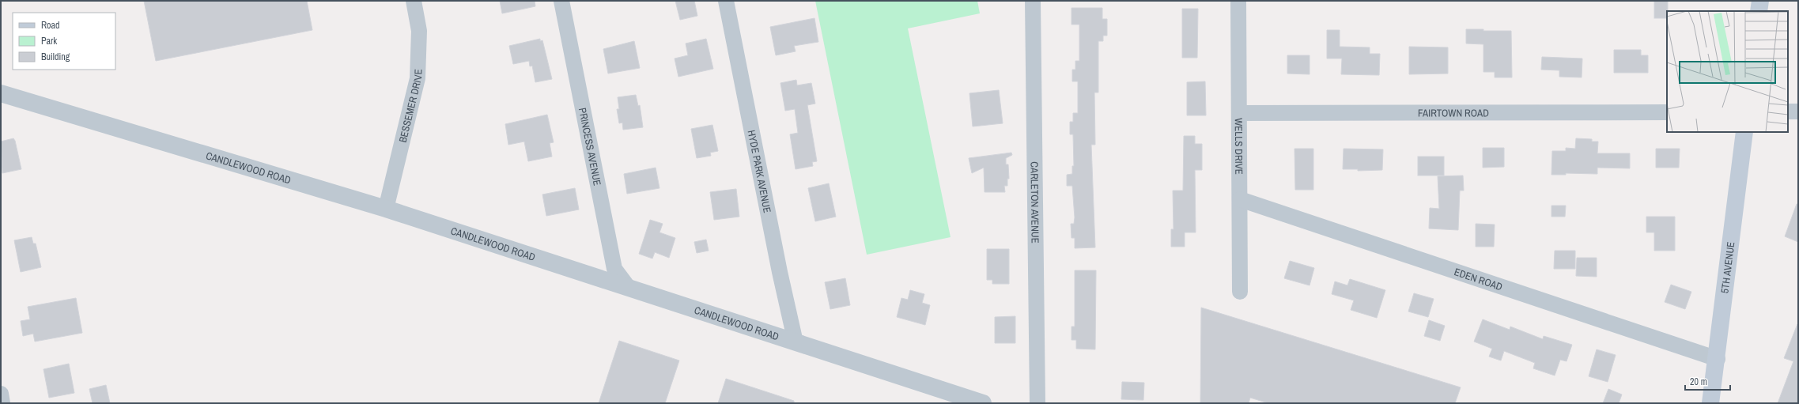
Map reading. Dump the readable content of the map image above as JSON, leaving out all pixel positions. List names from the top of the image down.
{
  "streets": {
    "main road": ["5TH AVENUE"],
    "street": [
      "BESSEMER DRIVE",
      "FAIRTOWN ROAD",
      "PRINCESS AVENUE",
      "WELLS DRIVE",
      "CANDLEWOOD ROAD",
      "HYDE PARK AVENUE",
      "CARLETON AVENUE",
      "EDEN ROAD"
    ]
  },
  "crossings": [
    ["BESSEMER DRIVE", "CANDLEWOOD ROAD"],
    ["FAIRTOWN ROAD", "WELLS DRIVE"],
    ["PRINCESS AVENUE", "CANDLEWOOD ROAD"],
    ["WELLS DRIVE", "EDEN ROAD"],
    ["CANDLEWOOD ROAD", "HYDE PARK AVENUE"],
    ["5TH AVENUE", "EDEN ROAD"]
  ],
  "legend": ["Road", "Park", "Building"],
  "scale_bar": "20 m"
}
